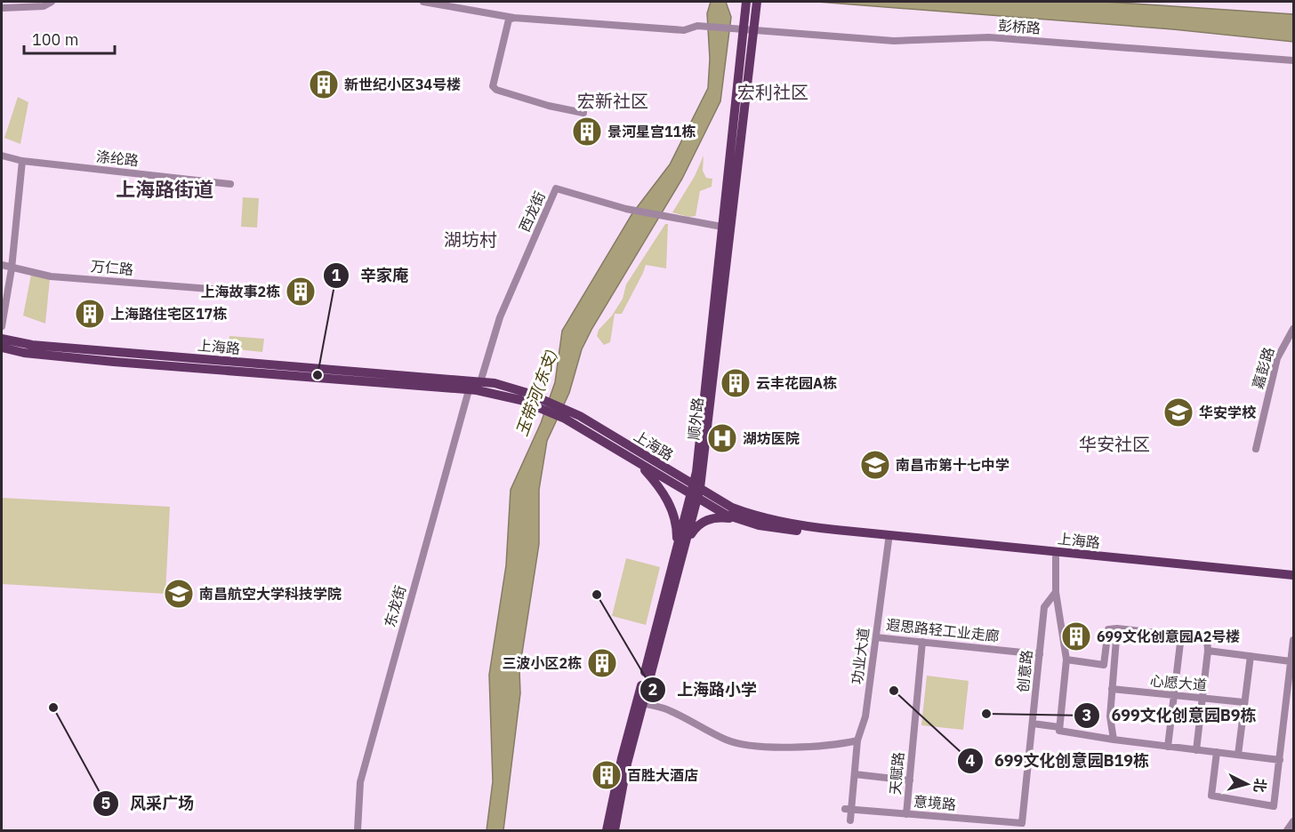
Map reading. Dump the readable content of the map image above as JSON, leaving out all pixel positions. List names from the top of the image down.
{
  "streets": {
    "main road": ["上海路", "顺外路"],
    "street": [
      "彭桥路",
      "涤纶路",
      "西龙街",
      "万仁路",
      "嘉彭路",
      "东龙街",
      "遐思路轻工业走廊",
      "功业大道",
      "创意路",
      "心愿大道",
      "天赋路",
      "意境路"
    ]
  },
  "crossings": [
    ["彭桥路", "顺外路"],
    ["西龙街", "上海路"],
    ["西龙街", "顺外路"],
    ["上海路", "顺外路"],
    ["上海路", "东龙街"],
    ["上海路", "功业大道"],
    ["上海路", "创意路"],
    ["遐思路轻工业走廊", "功业大道"],
    ["遐思路轻工业走廊", "创意路"],
    ["遐思路轻工业走廊", "天赋路"],
    ["功业大道", "意境路"],
    ["创意路", "意境路"],
    ["天赋路", "意境路"]
  ],
  "districts": [
    "宏利社区",
    "宏新社区",
    "上海路街道",
    "湖坊村",
    "华安社区"
  ],
  "water": ["玉带河(东支)"],
  "places": {
    "building": [
      "新世纪小区34号楼",
      "景河星宫11栋",
      "上海故事2栋",
      "上海路住宅区17栋",
      "云丰花园A栋",
      "699文化创意园A2号楼",
      "三波小区2栋",
      "百胜大酒店"
    ],
    "other": [
      "辛家庵",
      "上海路小学",
      "699文化创意园B19栋",
      "风采广场",
      "699文化创意园B9栋"
    ],
    "school or university": ["华安学校", "南昌市第十七中学", "南昌航空大学科技学院"],
    "hospital": ["湖坊医院"]
  },
  "scale_bar": "100 m",
  "north": "right"
}
